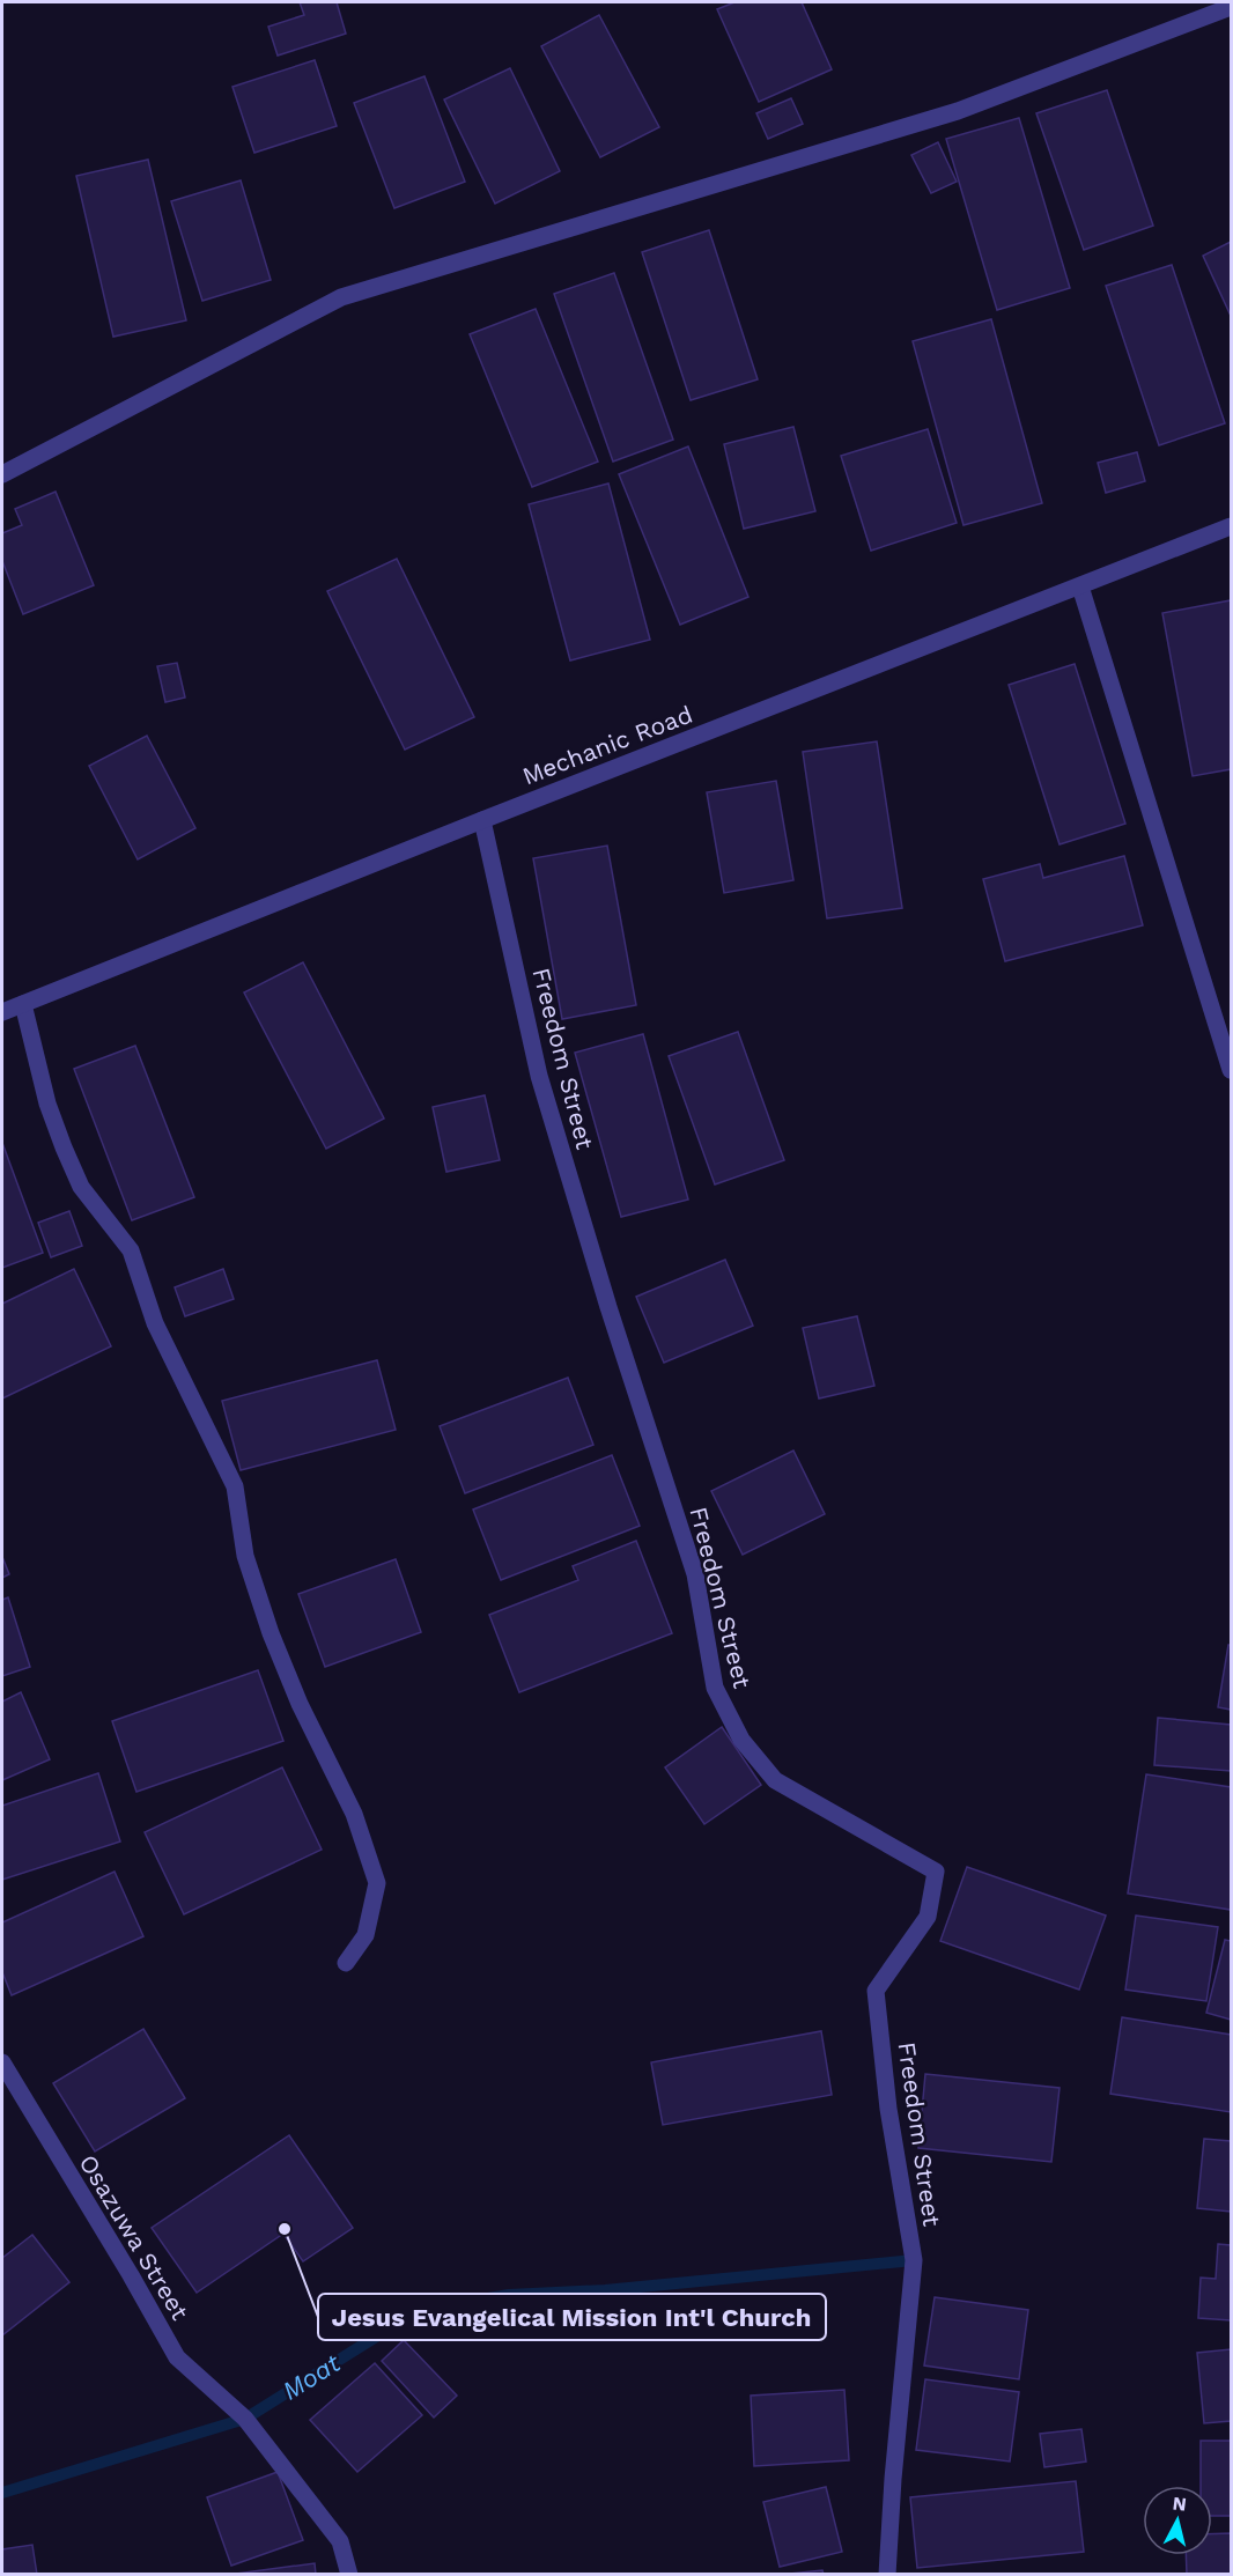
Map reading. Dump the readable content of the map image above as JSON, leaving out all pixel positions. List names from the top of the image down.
{
  "streets": {
    "street": ["Mechanic Road", "Freedom Street", "Osazuwa Street"]
  },
  "crossings": [
    ["Mechanic Road", "Freedom Street"]
  ],
  "water": ["Moat"],
  "places": ["Jesus Evangelical Mission Int'l Church"],
  "north": "top"
}
